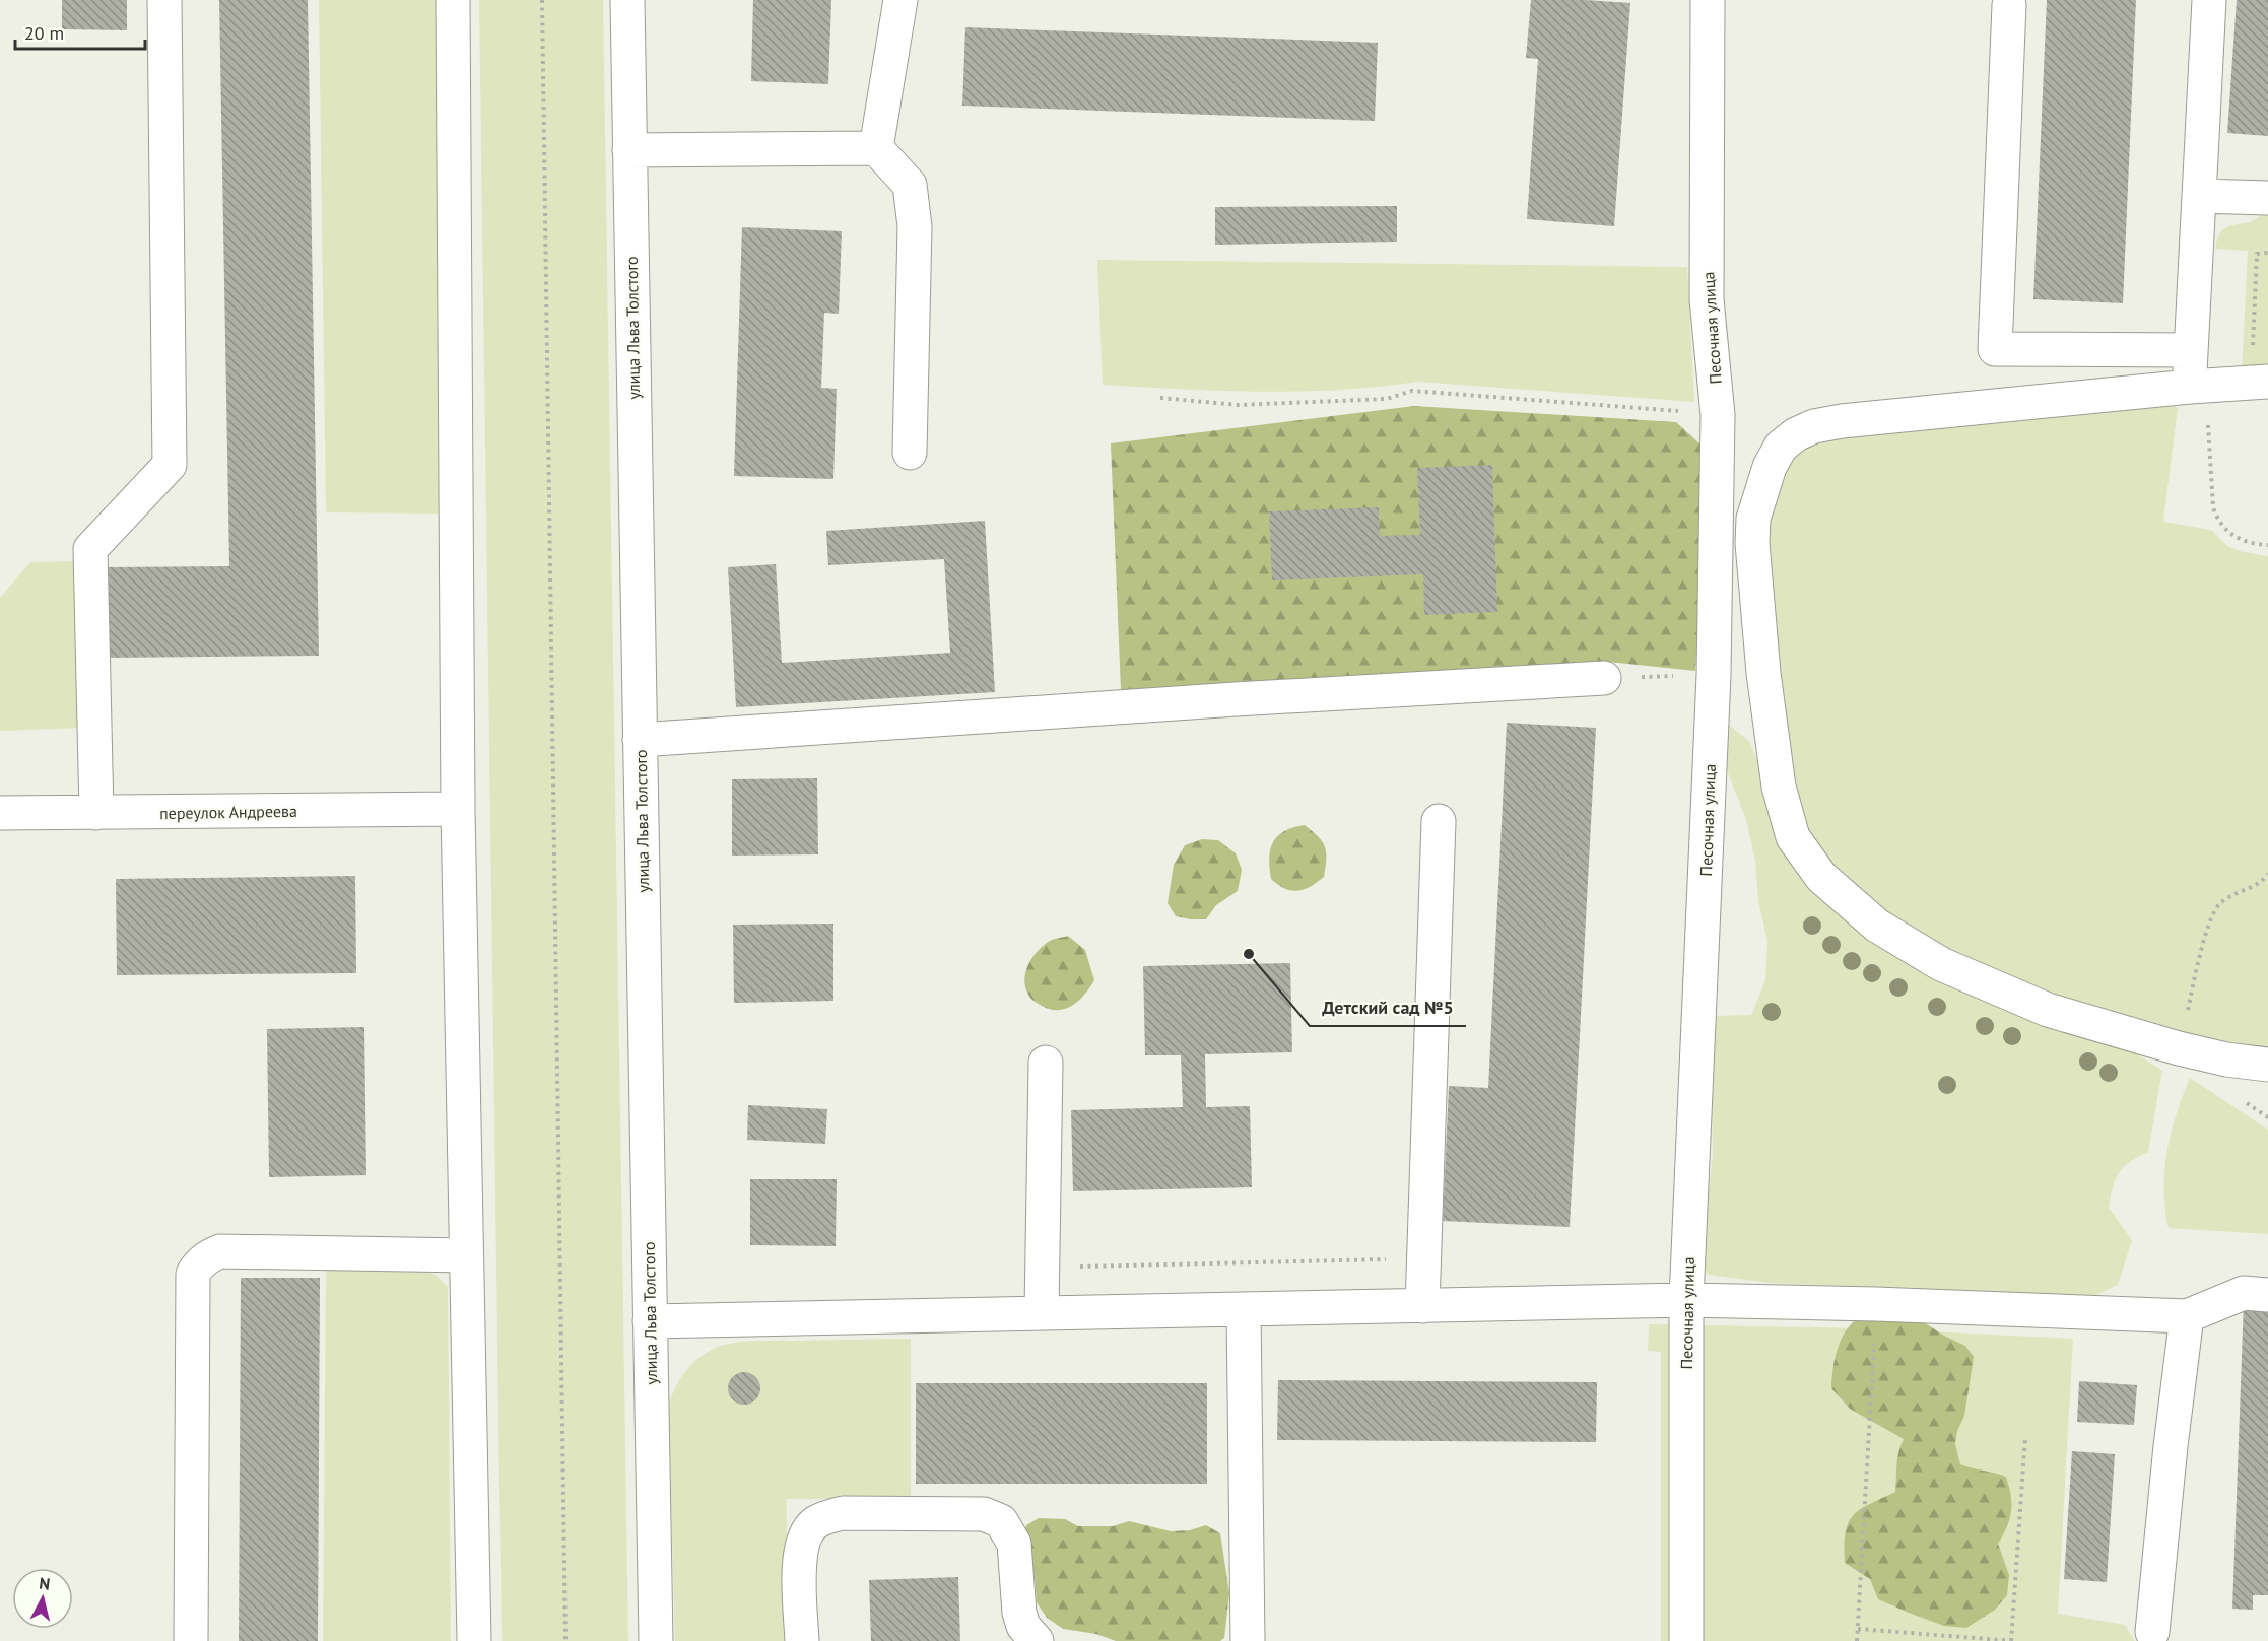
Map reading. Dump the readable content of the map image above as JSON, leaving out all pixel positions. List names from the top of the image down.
{
  "streets": {
    "street": ["улица Льва Толстого", "Песочная улица", "переулок Андреева"]
  },
  "places": ["Детский сад №5"],
  "scale_bar": "20 m",
  "north": "top"
}
